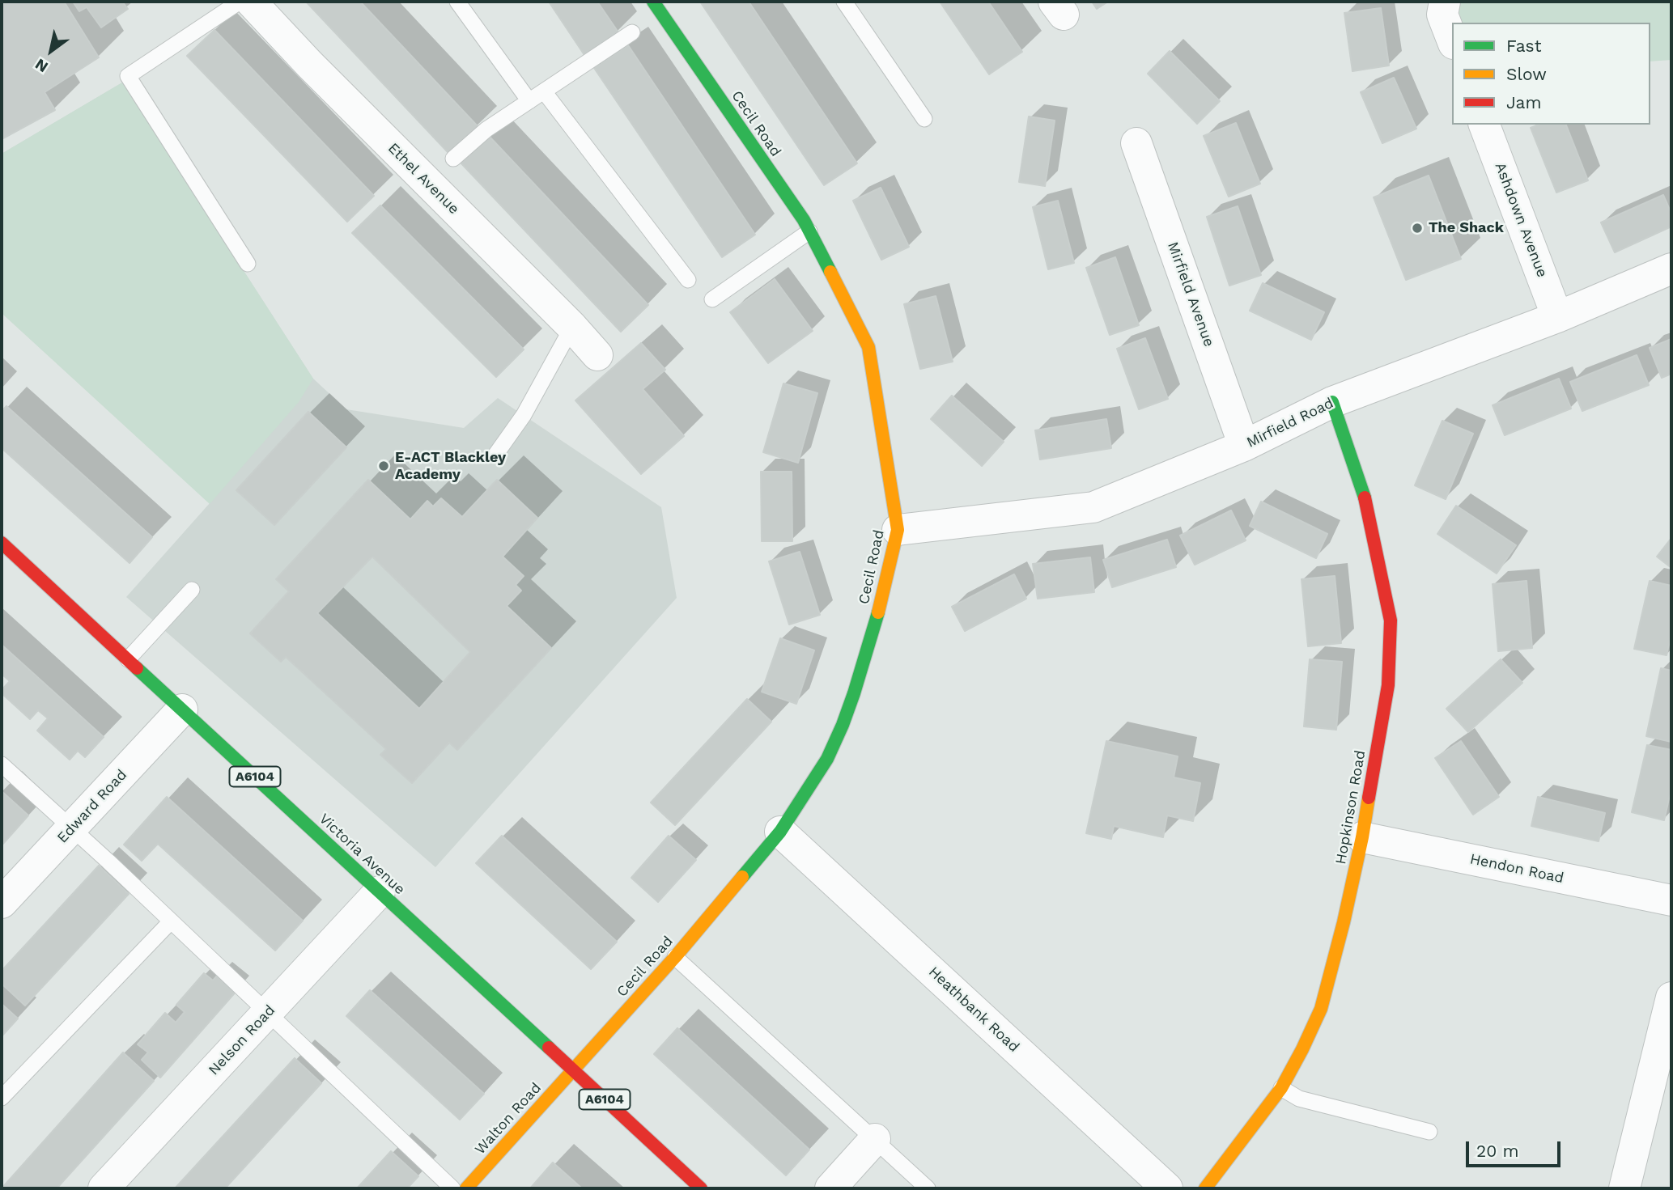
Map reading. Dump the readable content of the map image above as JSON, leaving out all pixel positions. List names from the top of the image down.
{
  "streets": {
    "street": [
      "Cecil Road",
      "Ethel Avenue",
      "Ashdown Avenue",
      "Mirfield Avenue",
      "Mirfield Road",
      "A6104",
      "Edward Road",
      "Hopkinson Road",
      "Victoria Avenue",
      "Hendon Road",
      "Heathbank Road",
      "Nelson Road",
      "Walton Road"
    ]
  },
  "crossings": [
    ["Cecil Road", "Mirfield Road"],
    ["Cecil Road", "Victoria Avenue"],
    ["Cecil Road", "Heathbank Road"],
    ["Cecil Road", "Walton Road"],
    ["Ashdown Avenue", "Mirfield Road"],
    ["Mirfield Avenue", "Mirfield Road"],
    ["Mirfield Road", "Hopkinson Road"],
    ["Edward Road", "Victoria Avenue"],
    ["Hopkinson Road", "Hendon Road"],
    ["Victoria Avenue", "Nelson Road"],
    ["Victoria Avenue", "Walton Road"]
  ],
  "places": ["The Shack", "E-ACT Blackley Academy"],
  "legend": ["Fast", "Slow", "Jam"],
  "scale_bar": "20 m",
  "north": "bottom left"
}
